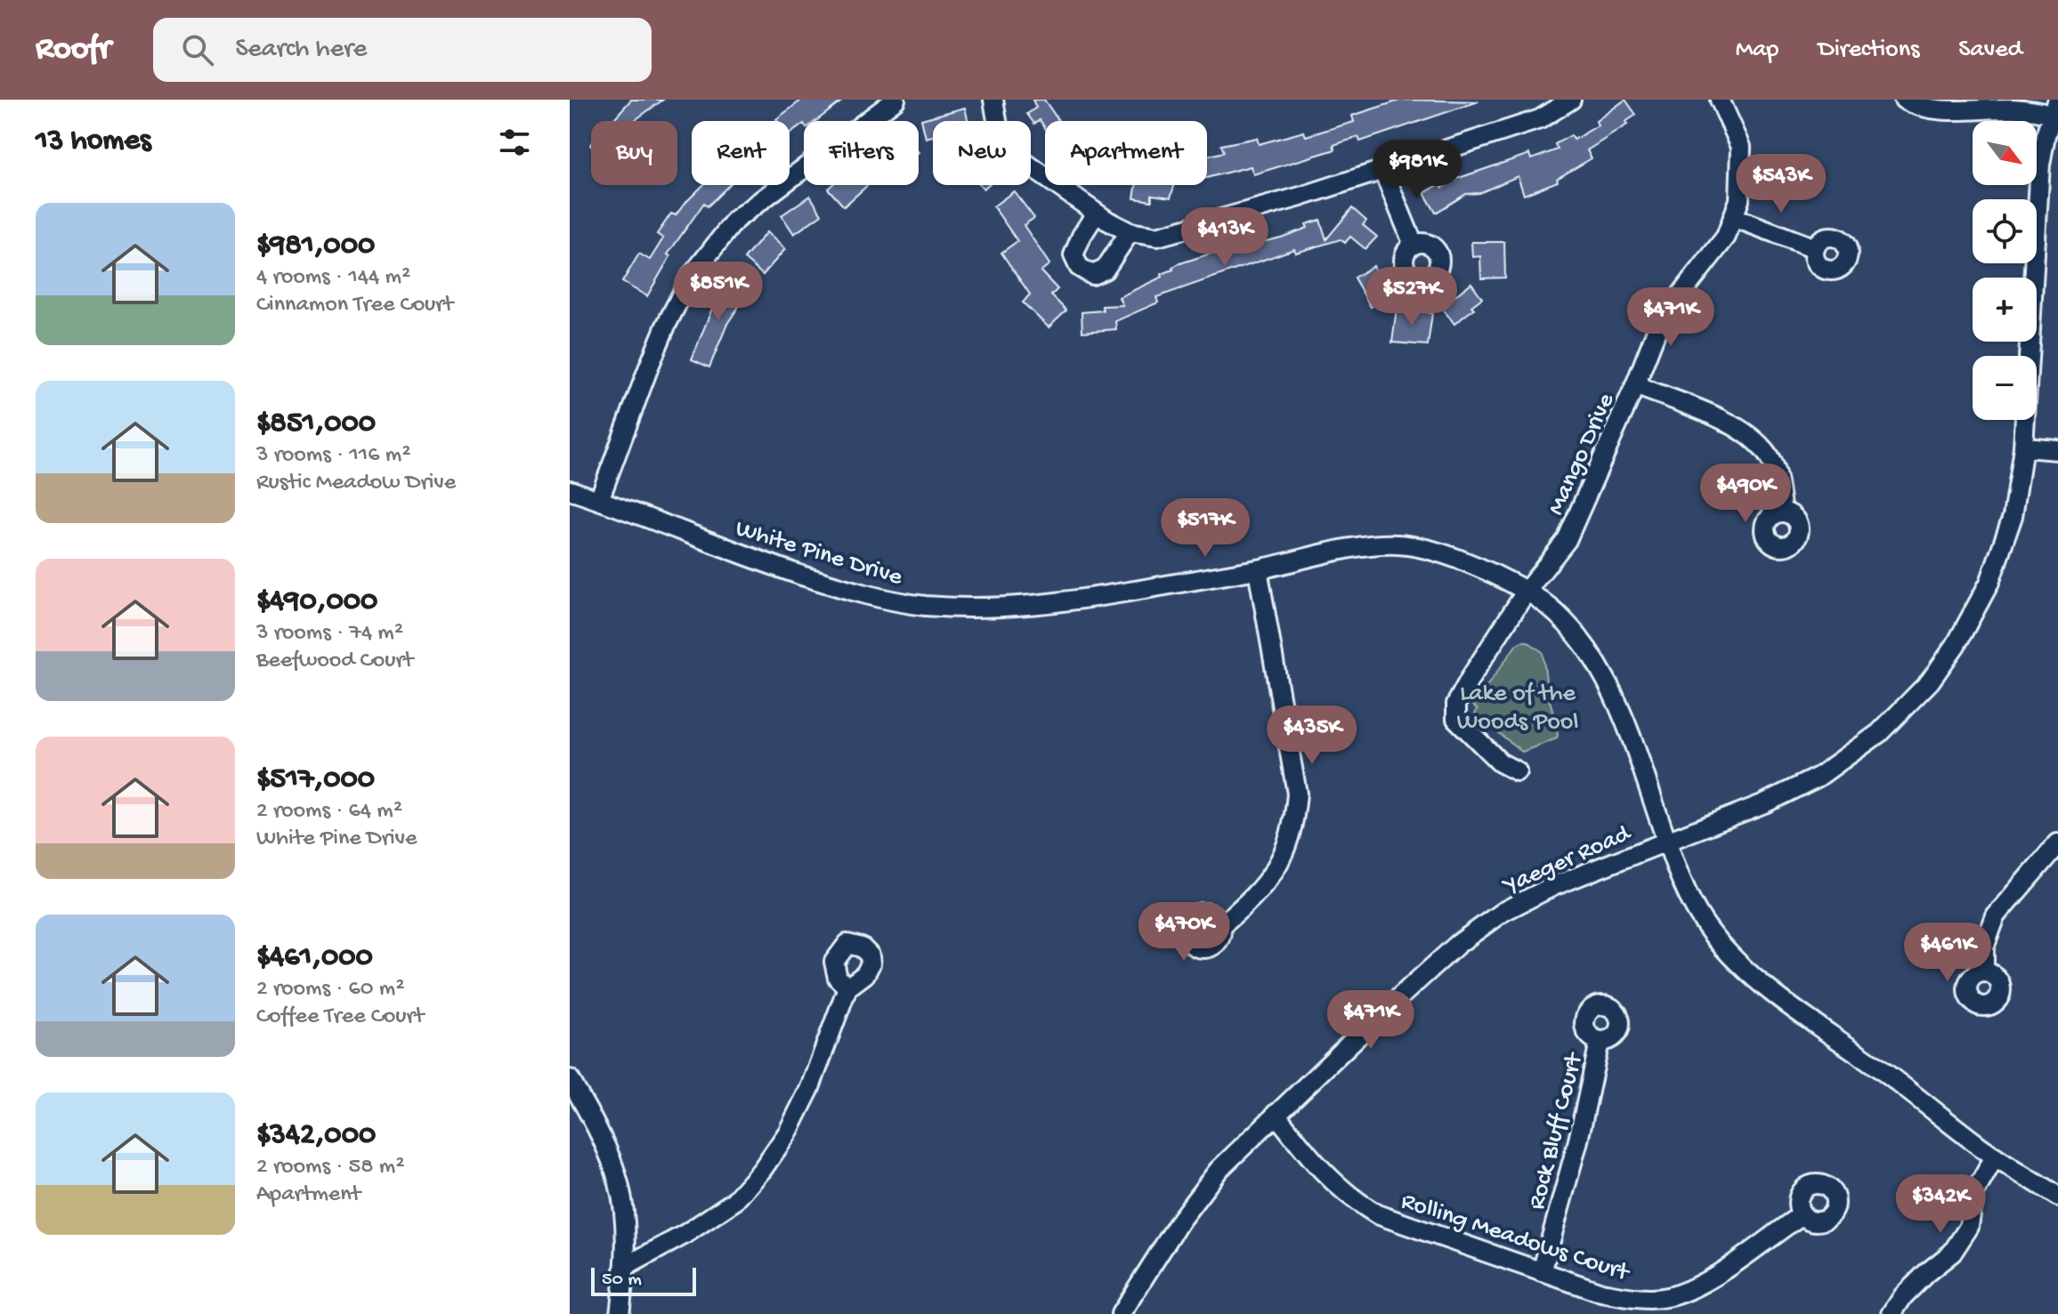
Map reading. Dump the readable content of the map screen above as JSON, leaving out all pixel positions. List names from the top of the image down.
{
  "streets": {
    "street": [
      "Mango Drive",
      "White Pine Drive",
      "Yaeger Road",
      "Rock Bluff Court",
      "Rolling Meadows Court"
    ]
  },
  "crossings": [
    ["Mango Drive", "White Pine Drive"],
    ["White Pine Drive", "Yaeger Road"],
    ["Yaeger Road", "Rolling Meadows Court"],
    ["Rock Bluff Court", "Rolling Meadows Court"]
  ],
  "parks": ["Lake of the Woods Pool"],
  "scale_bar": "50 m",
  "north": "bottom right",
  "page": {
    "header": "Roofr",
    "search": "Search here",
    "nav": ["Map", "Directions", "Saved"],
    "heading": "13 homes",
    "map_buttons": ["+", "−"],
    "chip": [
      "Buy",
      "Rent",
      "Filters",
      "New",
      "Apartment"
    ],
    "price": [
      "$981K",
      "$543K",
      "$413K",
      "$851K",
      "$527K",
      "$471K",
      "$490K",
      "$517K",
      "$435K",
      "$470K",
      "$461K",
      "$471K",
      "$342K"
    ],
    "list": [
      {
        "name": "$981,000",
        "note": "4 rooms · 144 m² · Cinnamon Tree Court"
      },
      {
        "name": "$851,000",
        "note": "3 rooms · 116 m² · Rustic Meadow Drive"
      },
      {
        "name": "$490,000",
        "note": "3 rooms · 74 m² · Beefwood Court"
      },
      {
        "name": "$517,000",
        "note": "2 rooms · 64 m² · White Pine Drive"
      },
      {
        "name": "$461,000",
        "note": "2 rooms · 60 m² · Coffee Tree Court"
      },
      {
        "name": "$342,000",
        "note": "2 rooms · 58 m² · Apartment"
      }
    ],
    "scale": "50 m"
  }
}
